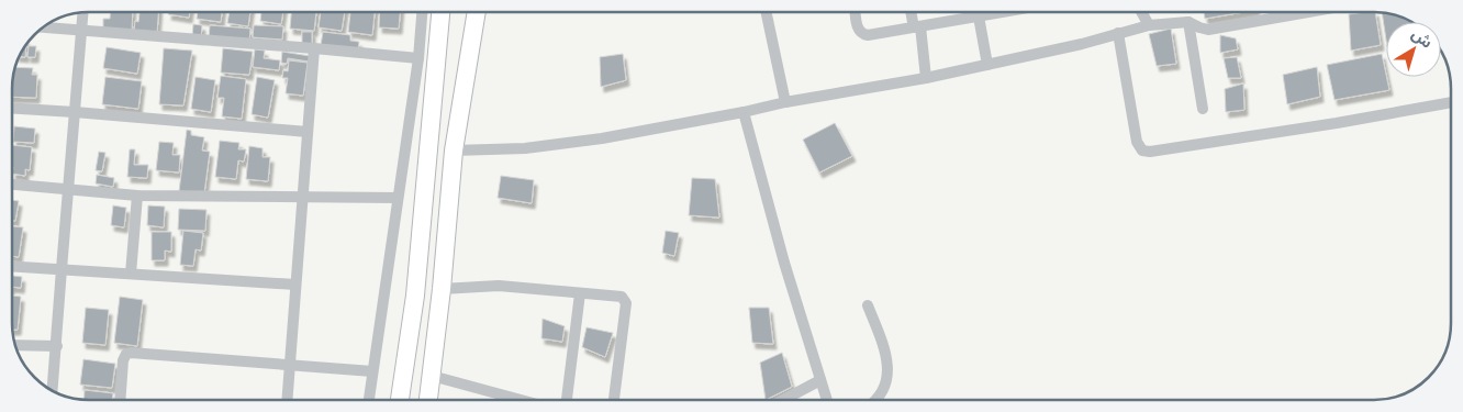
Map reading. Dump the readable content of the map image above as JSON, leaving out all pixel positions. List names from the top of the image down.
{
  "north": "top right"
}
